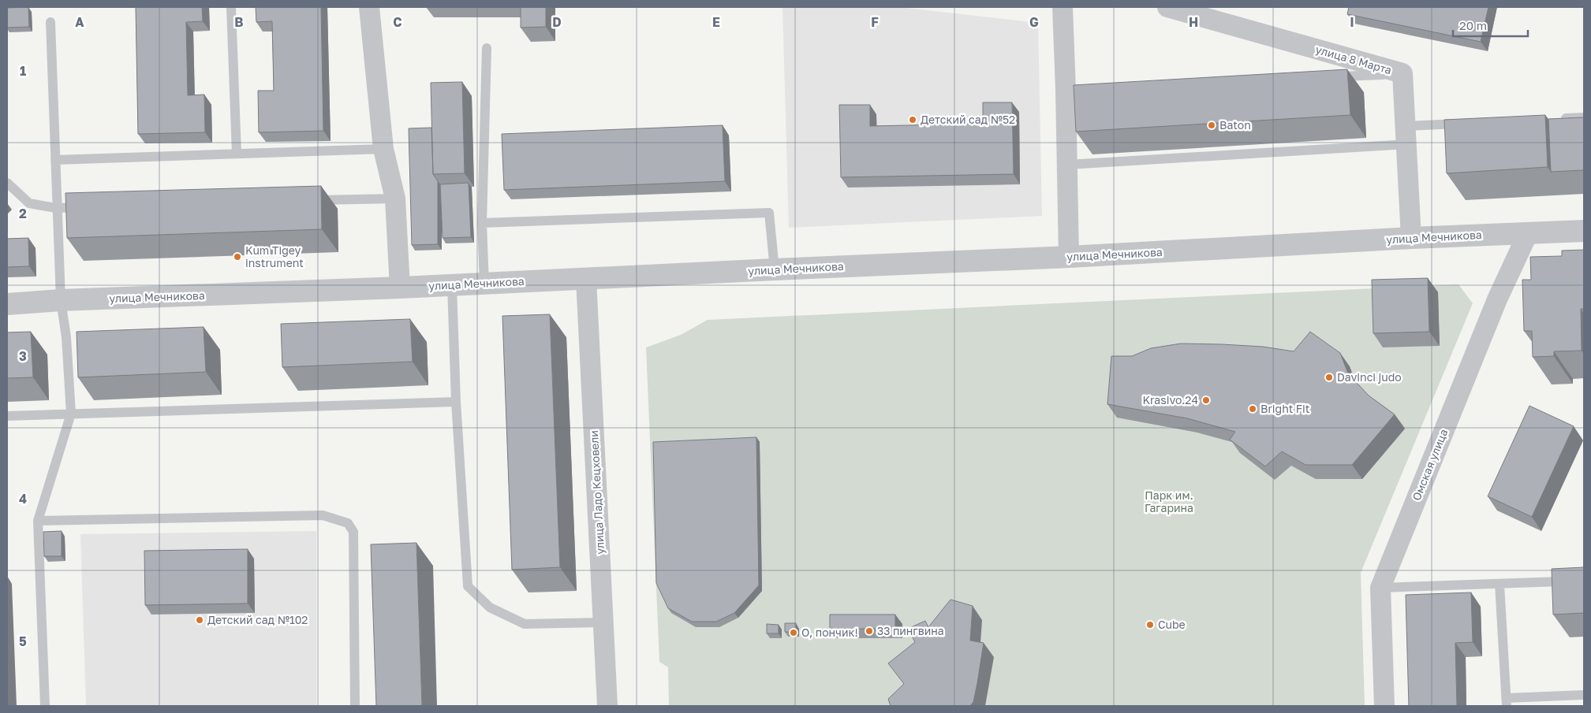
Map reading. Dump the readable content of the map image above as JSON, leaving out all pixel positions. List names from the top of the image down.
{
  "streets": {
    "street": [
      "улица 8 Марта",
      "улица Мечникова",
      "Омская улица",
      "улица Ладо Кецховели"
    ]
  },
  "crossings": [
    ["улица 8 Марта", "улица Мечникова"],
    ["улица Мечникова", "Омская улица"],
    ["улица Мечникова", "улица Ладо Кецховели"]
  ],
  "parks": ["Парк им. Гагарина"],
  "places": [
    "Детский сад №52",
    "Baton",
    "Kum Tigey instrument",
    "Davinci judo",
    "Krasivo.24",
    "Bright Fit",
    "Детский сад №102",
    "Cube",
    "33 пингвина",
    "О, пончик!"
  ],
  "scale_bar": "20 m",
  "grid": {
    "columns": [
      "A",
      "B",
      "C",
      "D",
      "E",
      "F",
      "G",
      "H",
      "I"
    ],
    "rows": [
      "1",
      "2",
      "3",
      "4",
      "5"
    ]
  }
}
